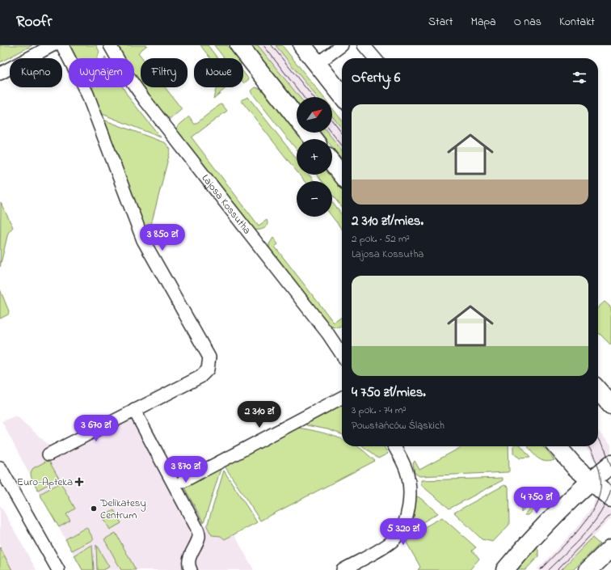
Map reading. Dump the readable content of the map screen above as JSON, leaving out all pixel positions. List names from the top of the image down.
{
  "streets": {
    "street": ["Lajosa Kossutha"]
  },
  "places": {
    "health": ["Euro-Apteka"],
    "other": ["Delikatesy Centrum"]
  },
  "north": "top right",
  "page": {
    "header": "Roofr",
    "nav": [
      "Start",
      "Mapa",
      "O nas",
      "Kontakt"
    ],
    "chip": [
      "Kupno",
      "Wynajem",
      "Filtry",
      "Nowe"
    ],
    "heading": "Oferty: 6",
    "map_buttons": ["+", "−"],
    "list": [
      {
        "name": "2 310 zł/mies.",
        "note": "2 pok. · 52 m² · Lajosa Kossutha"
      },
      {
        "name": "4 750 zł/mies.",
        "note": "3 pok. · 74 m² · Powstańców Śląskich"
      }
    ],
    "price": [
      "3 850 zł",
      "2 310 zł",
      "3 670 zł",
      "3 870 zł",
      "4 750 zł",
      "5 320 zł"
    ]
  }
}
